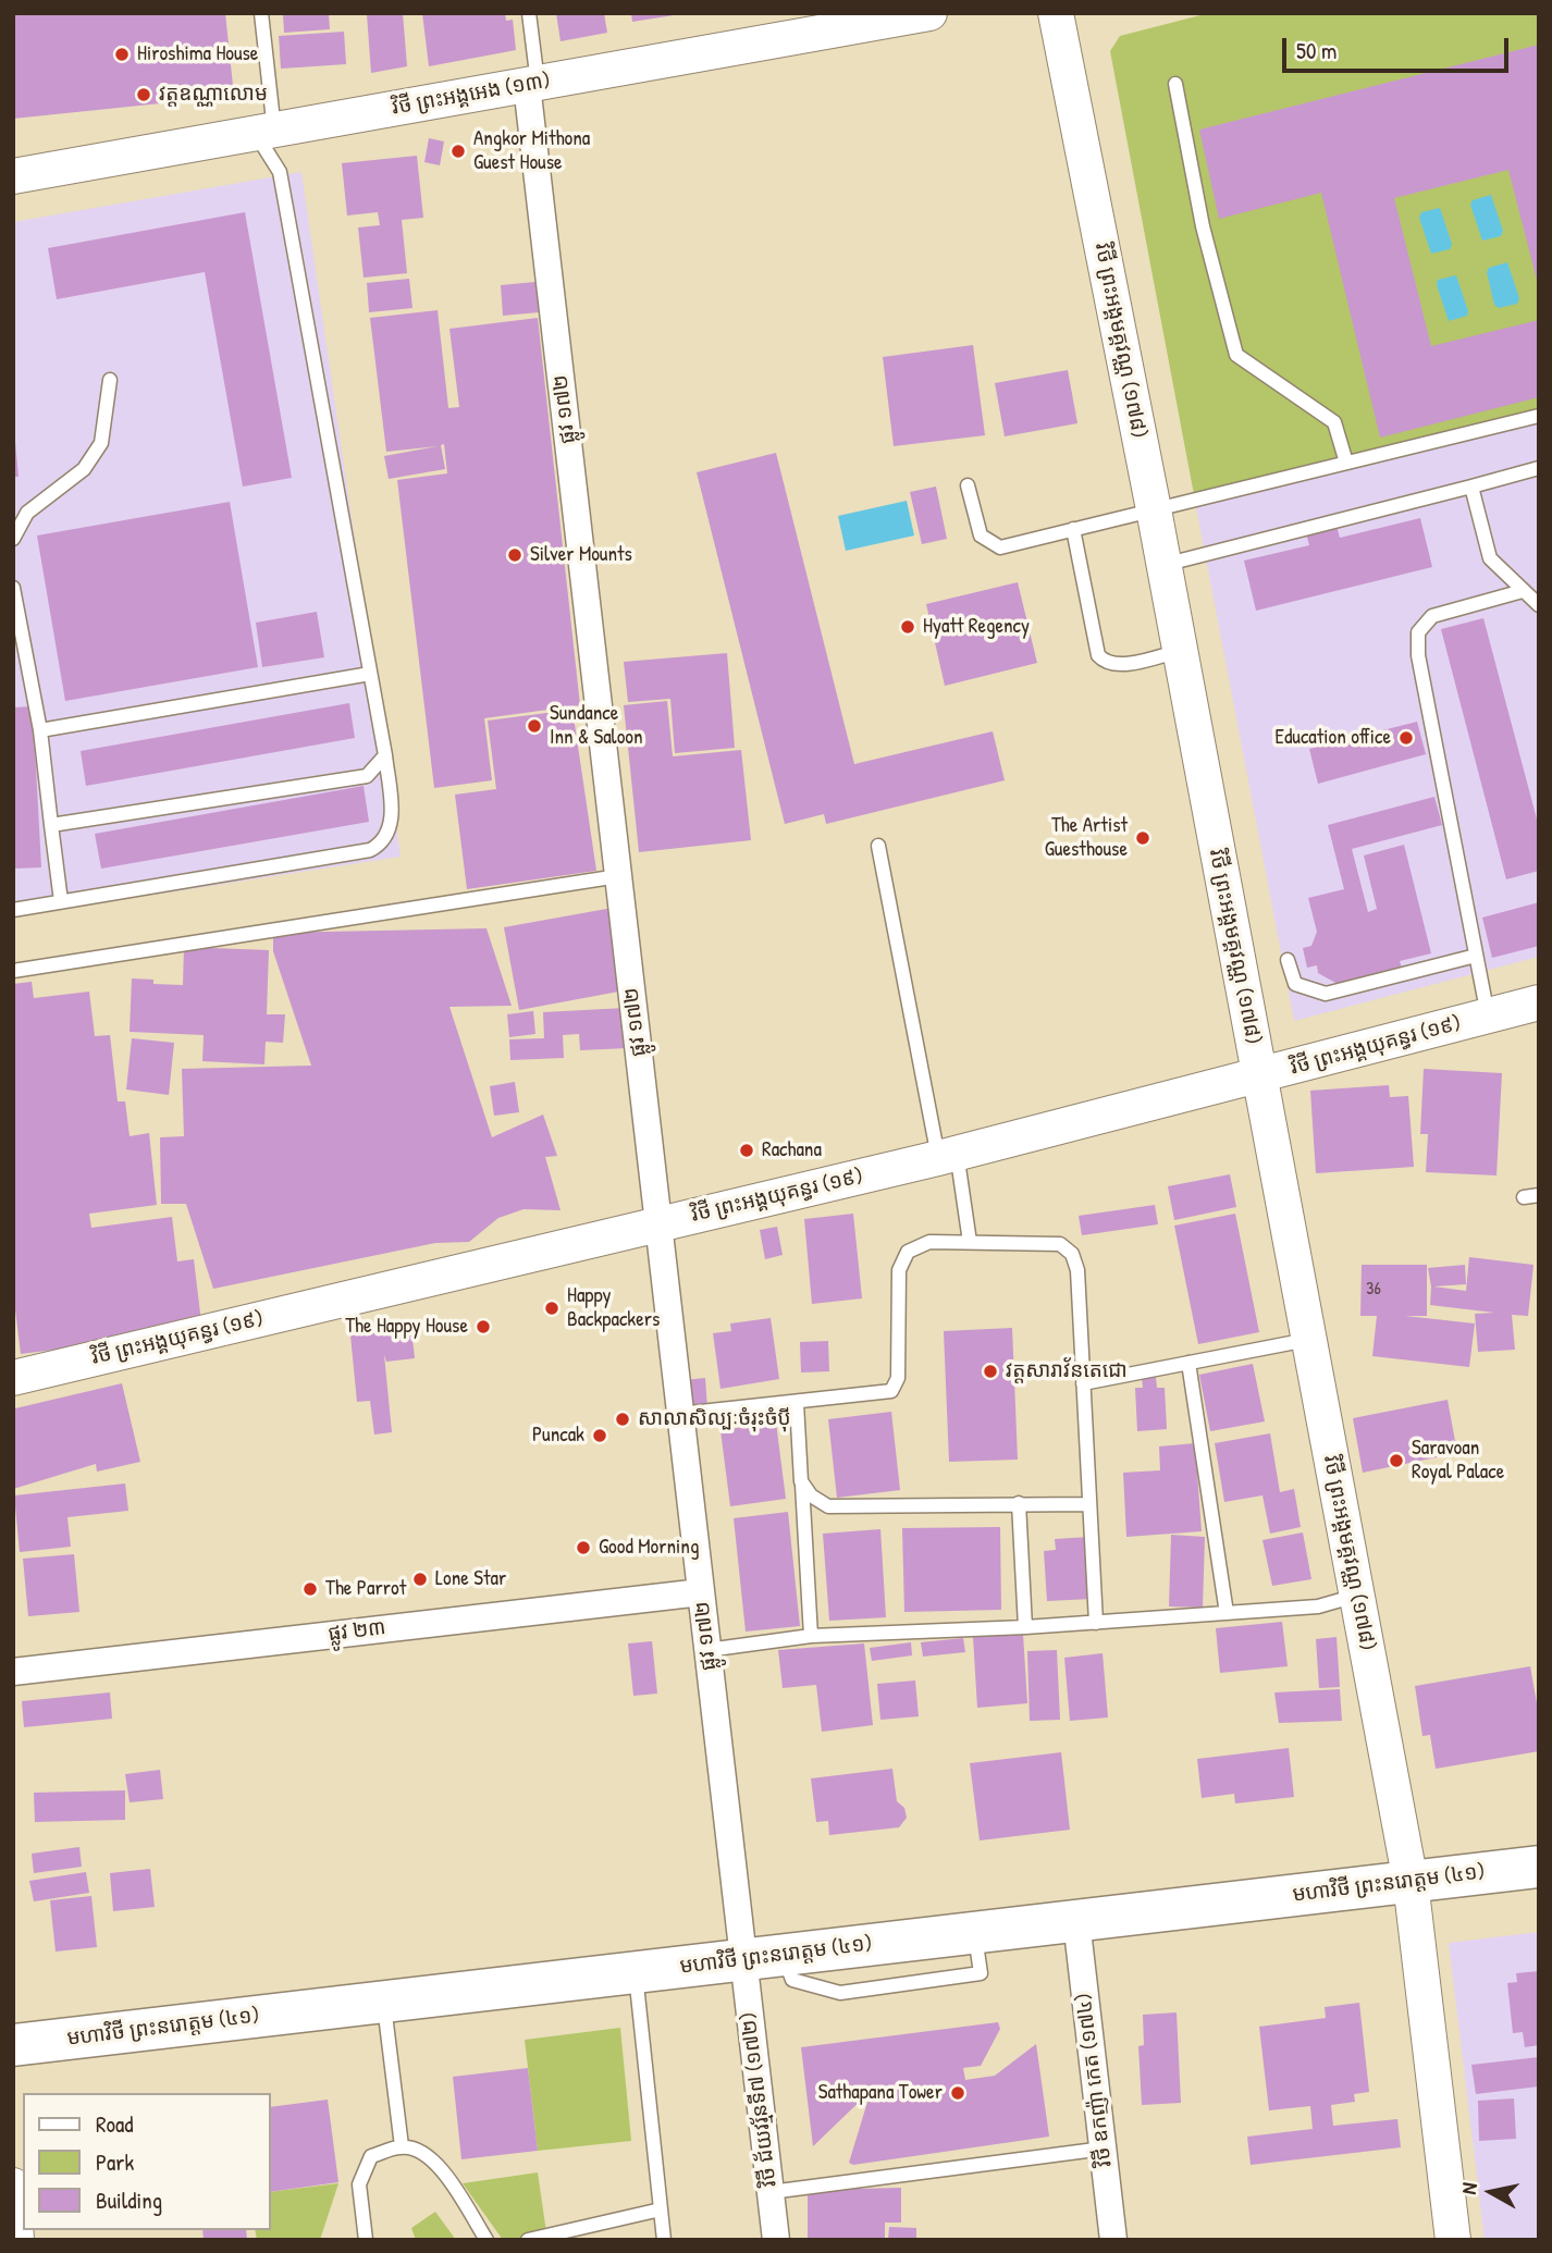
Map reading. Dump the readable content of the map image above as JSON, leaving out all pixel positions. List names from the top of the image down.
{
  "streets": {
    "main road": ["មហាវិថី ព្រះនរោត្តម (៤១)"],
    "street": [
      "វិថី ព្រះអង្គអេង (១៣)",
      "វិថី ព្រះអង្គមគ្គវណ្ណ (១៧៨)",
      "ផ្លូវ ១៧២",
      "វិថី ព្រះអង្គយុគន្ធរ (១៩)",
      "ផ្លូវ ២៣",
      "វិថី ឧកញ៉ា កេត (១៧៤)",
      "វិថី ជ័យវរ្ម័នទី៧ (១៧២)"
    ]
  },
  "crossings": [
    ["វិថី ព្រះអង្គអេង (១៣)", "ផ្លូវ ១៧២"],
    ["វិថី ព្រះអង្គមគ្គវណ្ណ (១៧៨)", "វិថី ព្រះអង្គយុគន្ធរ (១៩)"],
    ["វិថី ព្រះអង្គមគ្គវណ្ណ (១៧៨)", "មហាវិថី ព្រះនរោត្តម (៤១)"],
    ["ផ្លូវ ១៧២", "វិថី ព្រះអង្គយុគន្ធរ (១៩)"],
    ["ផ្លូវ ១៧២", "ផ្លូវ ២៣"],
    ["ផ្លូវ ១៧២", "មហាវិថី ព្រះនរោត្តម (៤១)"],
    ["ផ្លូវ ១៧២", "វិថី ជ័យវរ្ម័នទី៧ (១៧២)"],
    ["មហាវិថី ព្រះនរោត្តម (៤១)", "វិថី ឧកញ៉ា កេត (១៧៤)"],
    ["មហាវិថី ព្រះនរោត្តម (៤១)", "វិថី ជ័យវរ្ម័នទី៧ (១៧២)"]
  ],
  "places": [
    "Hiroshima House",
    "វត្តឧណ្ណាលោម",
    "Angkor Mithona Guest House",
    "Silver Mounts",
    "Hyatt Regency",
    "Sundance Inn & Saloon",
    "Education office",
    "The Artist Guesthouse",
    "Rachana",
    "Happy Backpackers",
    "The Happy House",
    "វត្តសារាវ័នតេជោ",
    "សាលាសិល្បៈចំរុះចំប៉ី",
    "Puncak",
    "Saravoan Royal Palace",
    "Good Morning",
    "Lone Star",
    "The Parrot",
    "Sathapana Tower"
  ],
  "house_numbers": ["36"],
  "legend": ["Road", "Park", "Building"],
  "scale_bar": "50 m",
  "north": "left"
}
